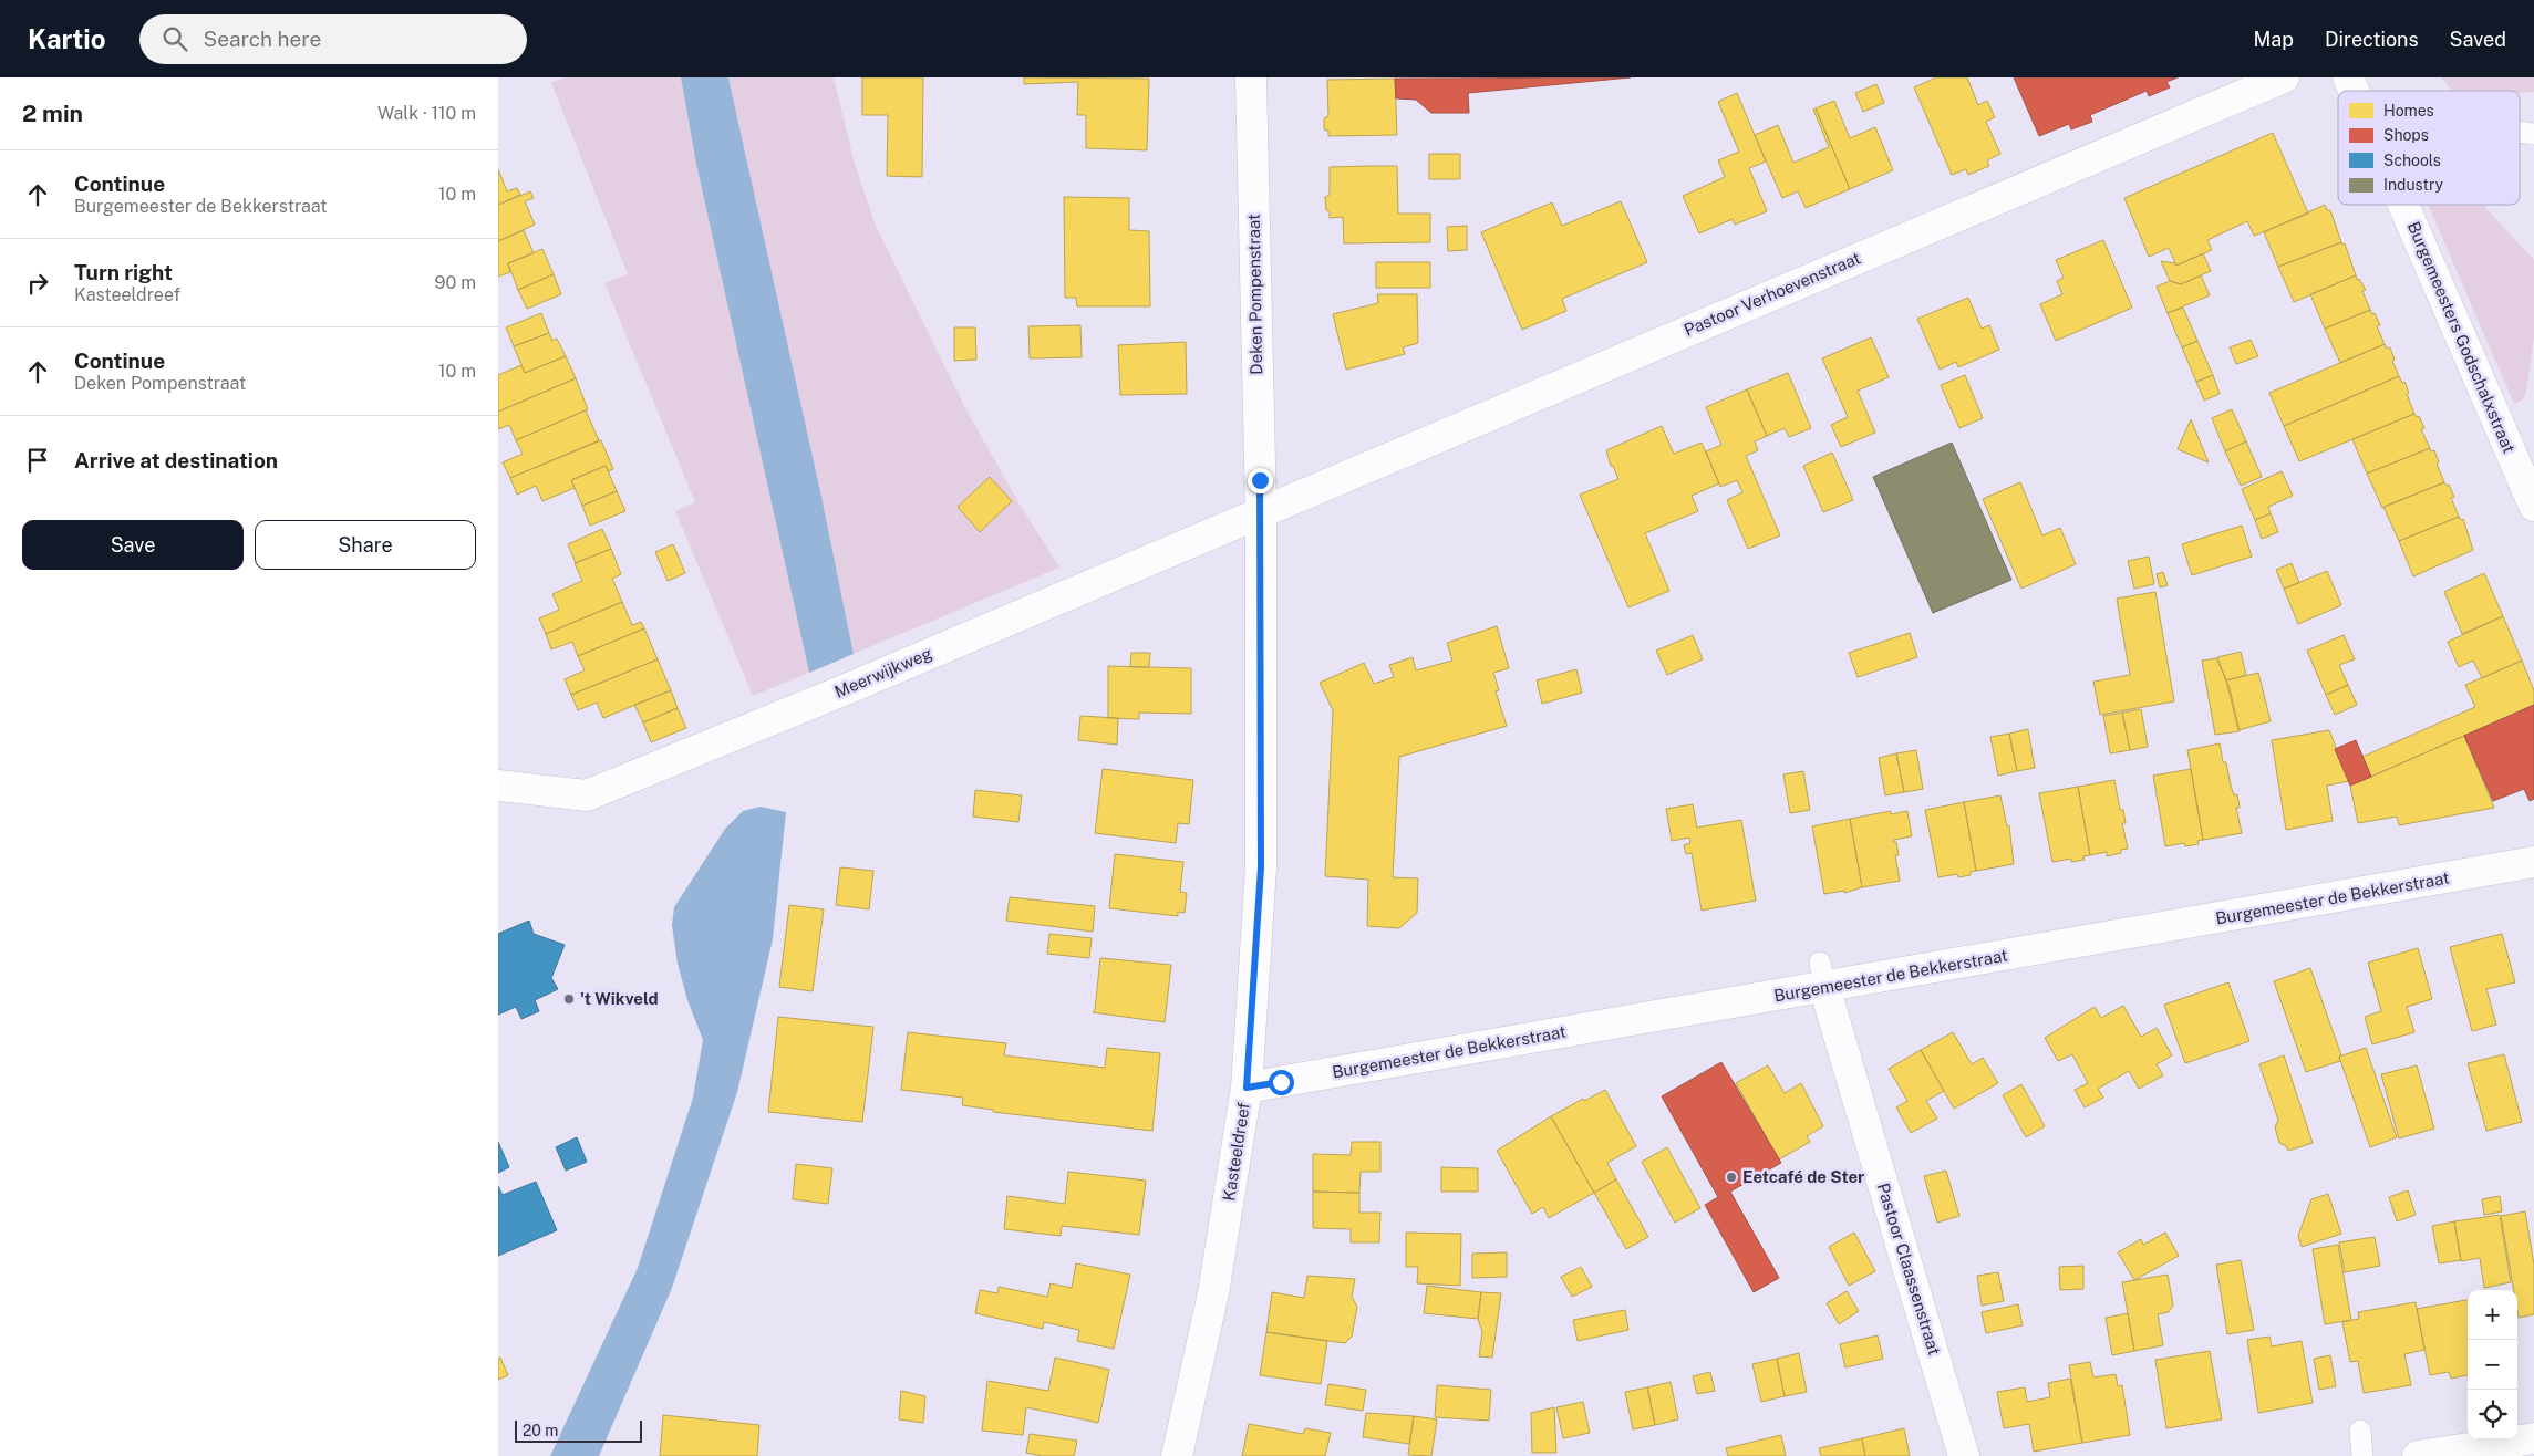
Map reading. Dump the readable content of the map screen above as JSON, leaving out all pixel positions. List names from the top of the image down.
{
  "streets": {
    "street": [
      "Deken Pompenstraat",
      "Pastoor Verhoevenstraat",
      "Burgemeesters Godschalxstraat",
      "Meerwijkweg",
      "Burgemeester de Bekkerstraat",
      "Kasteeldreef",
      "Pastoor Claassenstraat"
    ]
  },
  "crossings": [
    ["Deken Pompenstraat", "Pastoor Verhoevenstraat"],
    ["Deken Pompenstraat", "Meerwijkweg"],
    ["Deken Pompenstraat", "Kasteeldreef"],
    ["Pastoor Verhoevenstraat", "Meerwijkweg"],
    ["Pastoor Verhoevenstraat", "Kasteeldreef"],
    ["Meerwijkweg", "Kasteeldreef"],
    ["Burgemeester de Bekkerstraat", "Kasteeldreef"],
    ["Burgemeester de Bekkerstraat", "Pastoor Claassenstraat"]
  ],
  "places": ["'t Wikveld", "Eetcafé de Ster"],
  "legend": [
    "Homes",
    "Shops",
    "Schools",
    "Industry"
  ],
  "scale_bar": "20 m",
  "page": {
    "header": "Kartio",
    "search": "Search here",
    "nav": ["Map", "Directions", "Saved"],
    "heading": ["2 min", "Walk · 110 m"],
    "list": [
      ["Continue", "Burgemeester de Bekkerstraat", "10 m"],
      ["Turn right", "Kasteeldreef", "90 m"],
      ["Continue", "Deken Pompenstraat", "10 m"],
      "Arrive at destination"
    ],
    "buttons": ["Save", "Share"],
    "map_buttons": ["+", "−"],
    "scale": "20 m"
  }
}
